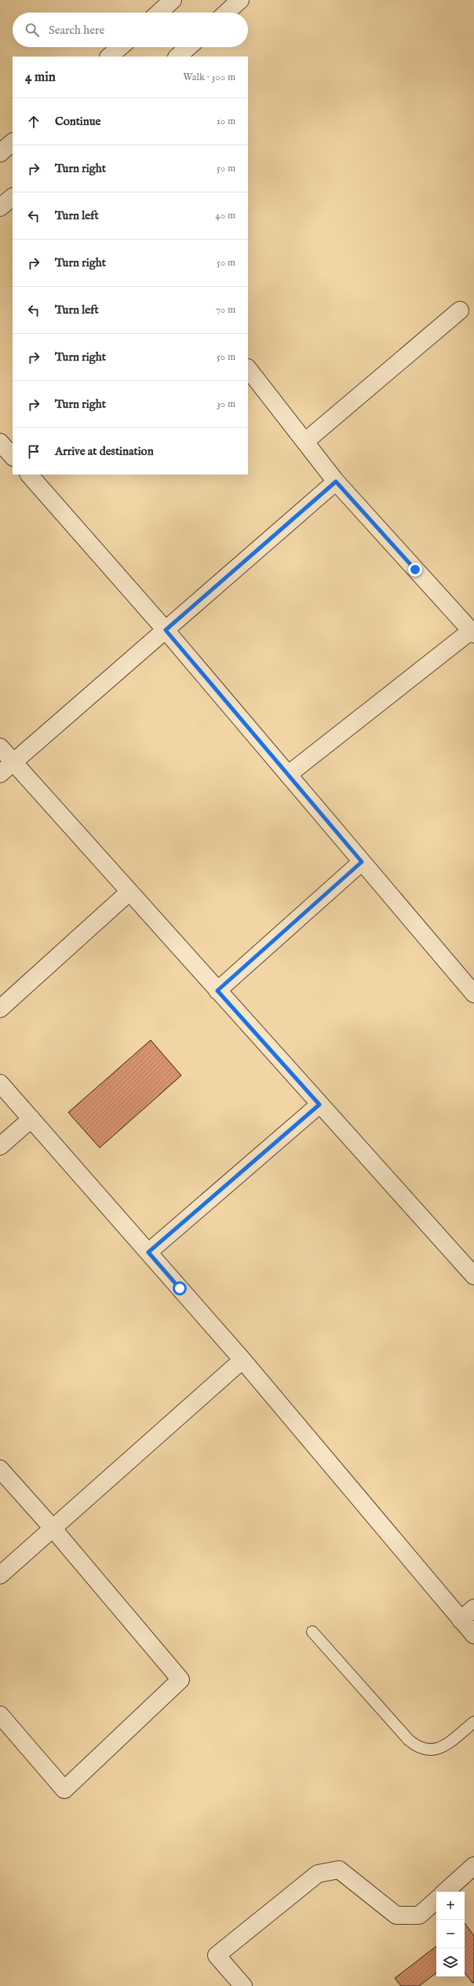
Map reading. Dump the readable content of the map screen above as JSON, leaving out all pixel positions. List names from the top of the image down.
{
  "page": {
    "search": "Search here",
    "heading": ["4 min", "Walk · 300 m"],
    "list": [
      ["Continue", "10 m"],
      ["Turn right", "50 m"],
      ["Turn left", "40 m"],
      ["Turn right", "50 m"],
      ["Turn left", "70 m"],
      ["Turn right", "50 m"],
      ["Turn right", "30 m"],
      "Arrive at destination"
    ],
    "map_buttons": ["+", "−"]
  }
}
